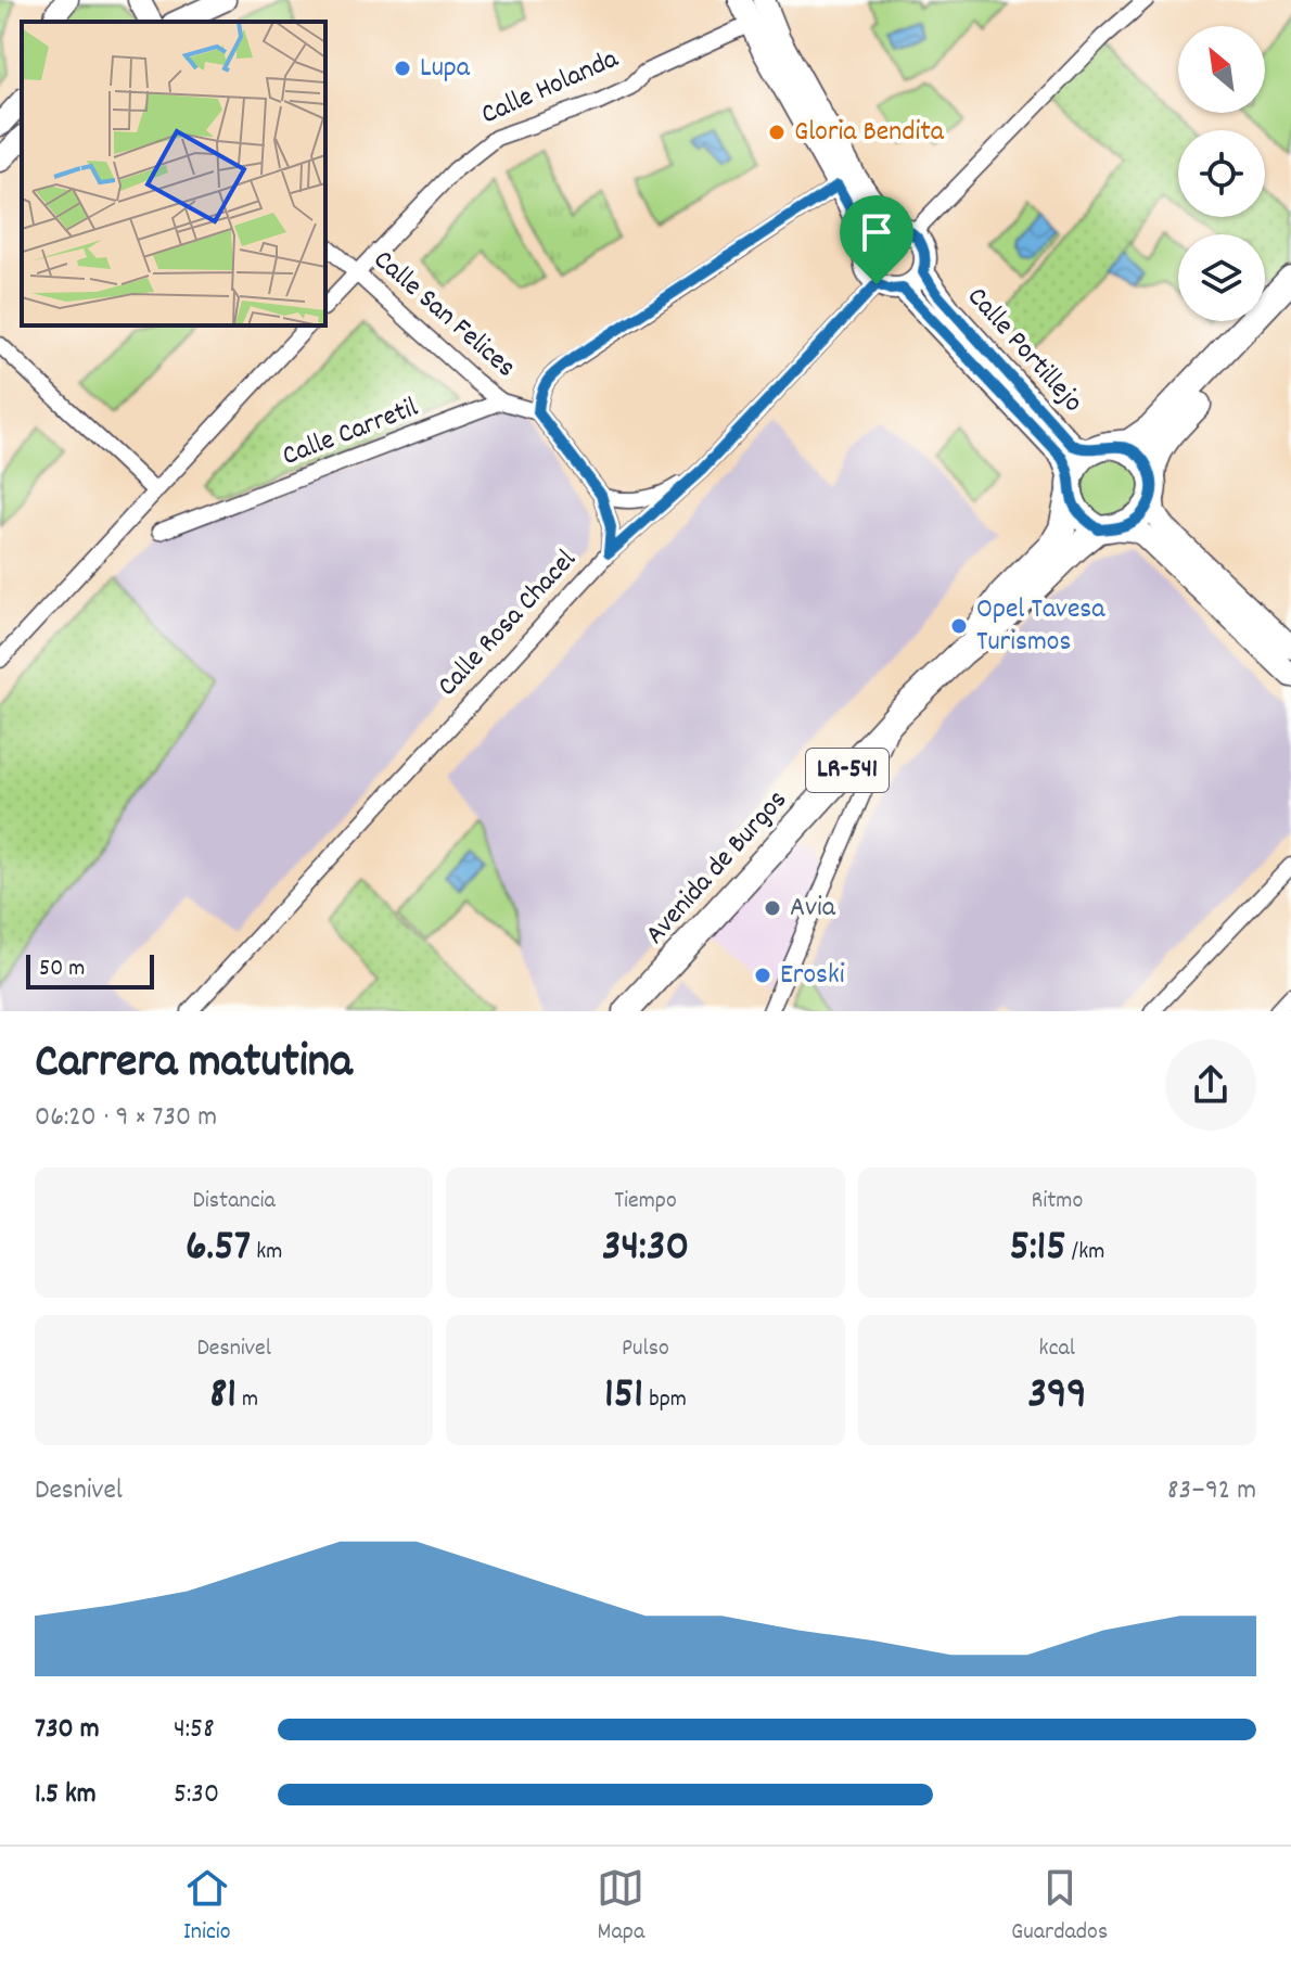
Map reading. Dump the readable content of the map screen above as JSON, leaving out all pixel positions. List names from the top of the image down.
{
  "streets": {
    "main road": ["Calle Portillejo", "LR-541", "Avenida de Burgos"],
    "street": [
      "Calle Holanda",
      "Calle San Felices",
      "Calle Carretil",
      "Calle Rosa Chacel"
    ]
  },
  "crossings": [
    ["Calle Holanda", "Calle San Felices"],
    ["Calle San Felices", "Calle Carretil"],
    ["Calle Portillejo", "Calle Rosa Chacel"],
    ["Calle Portillejo", "LR-541"],
    ["Calle Portillejo", "Avenida de Burgos"],
    ["LR-541", "Avenida de Burgos"]
  ],
  "places": [
    "Lupa",
    "Gloria Bendita",
    "Opel Tavesa Turismos",
    "Avia",
    "Eroski"
  ],
  "scale_bar": "50 m",
  "north": "top left",
  "page": {
    "scale": "50 m",
    "heading": ["Carrera matutina", "06:20 · 9 × 730 m"],
    "stats": [
      ["Distancia", "6.57 km"],
      ["Tiempo", "34:30"],
      ["Ritmo", "5:15 /km"],
      ["Desnivel", "81 m"],
      ["Pulso", "151 bpm"],
      ["kcal", "399"]
    ],
    "chart": ["Desnivel", "83–92 m"],
    "list": [
      {
        "name": "730 m",
        "note": "4:58"
      },
      {
        "name": "1.5 km",
        "note": "5:30"
      }
    ],
    "tabs": ["Inicio", "Mapa", "Guardados"]
  }
}
